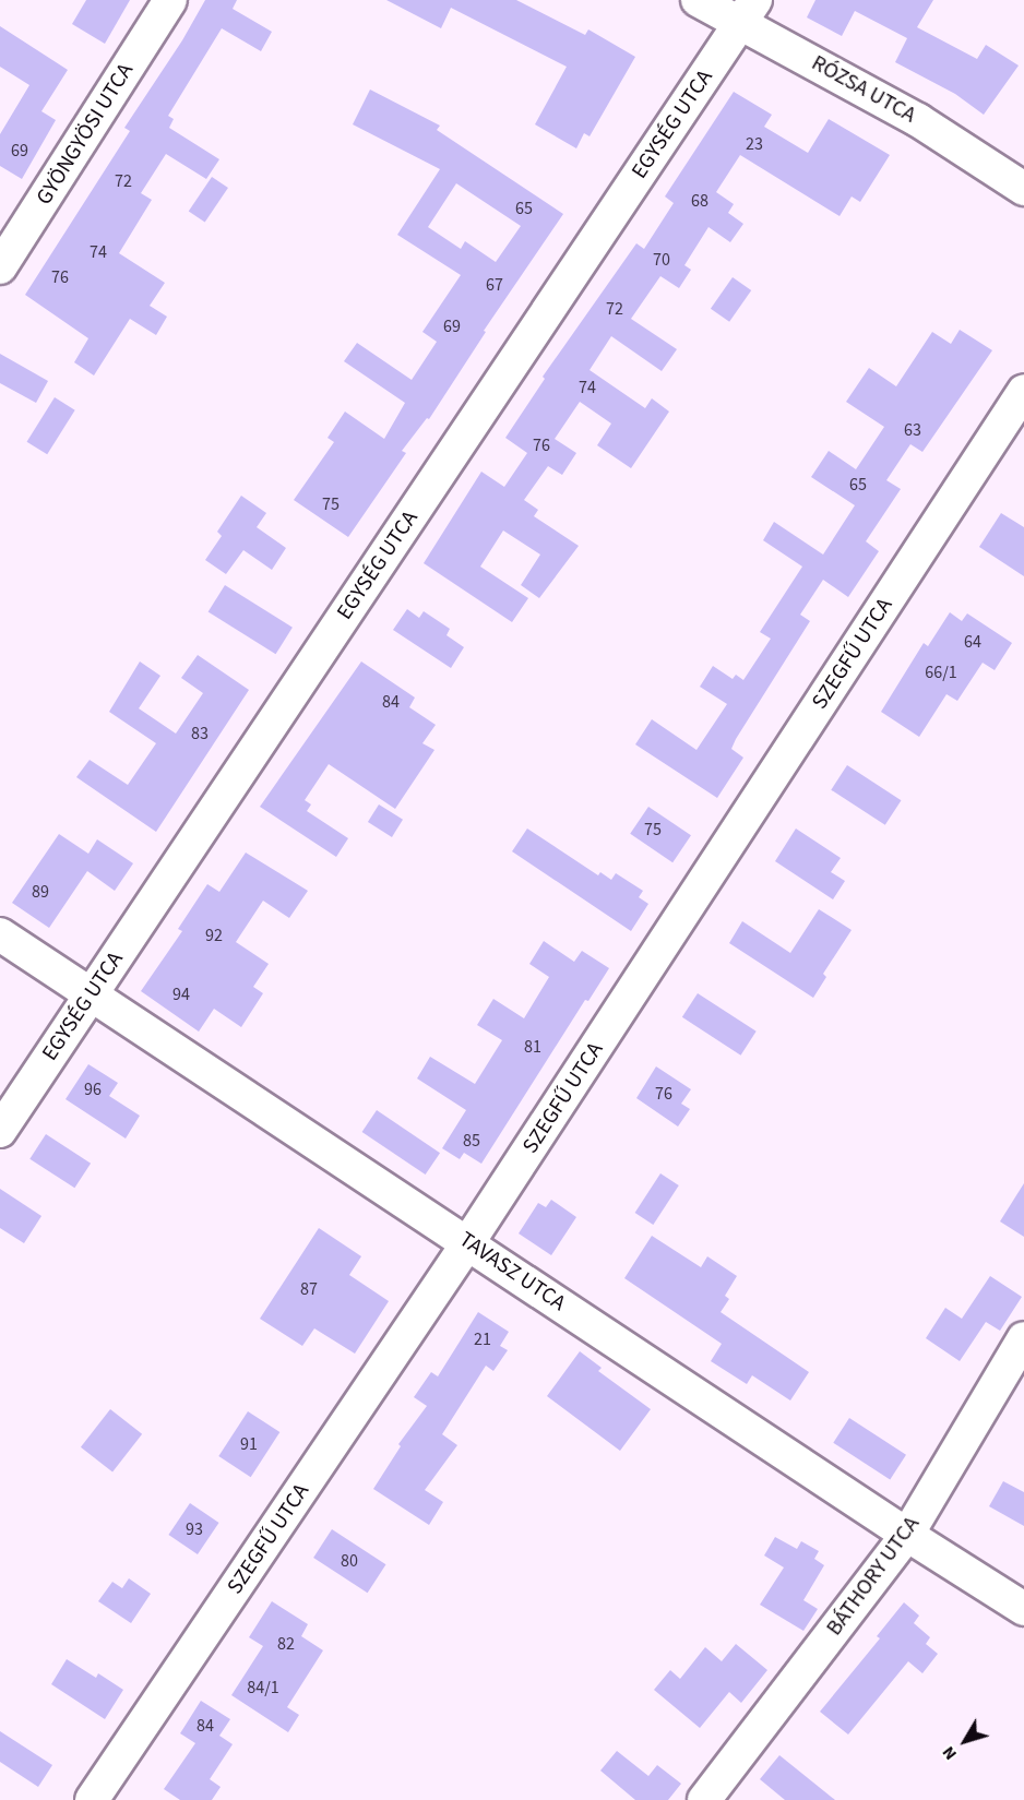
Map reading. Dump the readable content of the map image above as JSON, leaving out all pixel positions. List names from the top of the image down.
{
  "streets": {
    "street": [
      "RÓZSA UTCA",
      "EGYSÉG UTCA",
      "GYÖNGYÖSI UTCA",
      "SZEGFŰ UTCA",
      "TAVASZ UTCA",
      "BÁTHORY UTCA"
    ]
  },
  "crossings": [
    ["RÓZSA UTCA", "EGYSÉG UTCA"],
    ["EGYSÉG UTCA", "TAVASZ UTCA"],
    ["SZEGFŰ UTCA", "TAVASZ UTCA"],
    ["TAVASZ UTCA", "BÁTHORY UTCA"]
  ],
  "house_numbers": [
    "23",
    "69",
    "72",
    "68",
    "65",
    "74",
    "70",
    "76",
    "67",
    "72",
    "69",
    "74",
    "63",
    "76",
    "65",
    "75",
    "64",
    "66/1",
    "84",
    "83",
    "75",
    "89",
    "92",
    "94",
    "81",
    "96",
    "76",
    "85",
    "87",
    "21",
    "91",
    "93",
    "80",
    "82",
    "84/1",
    "84"
  ],
  "north": "bottom left"
}
